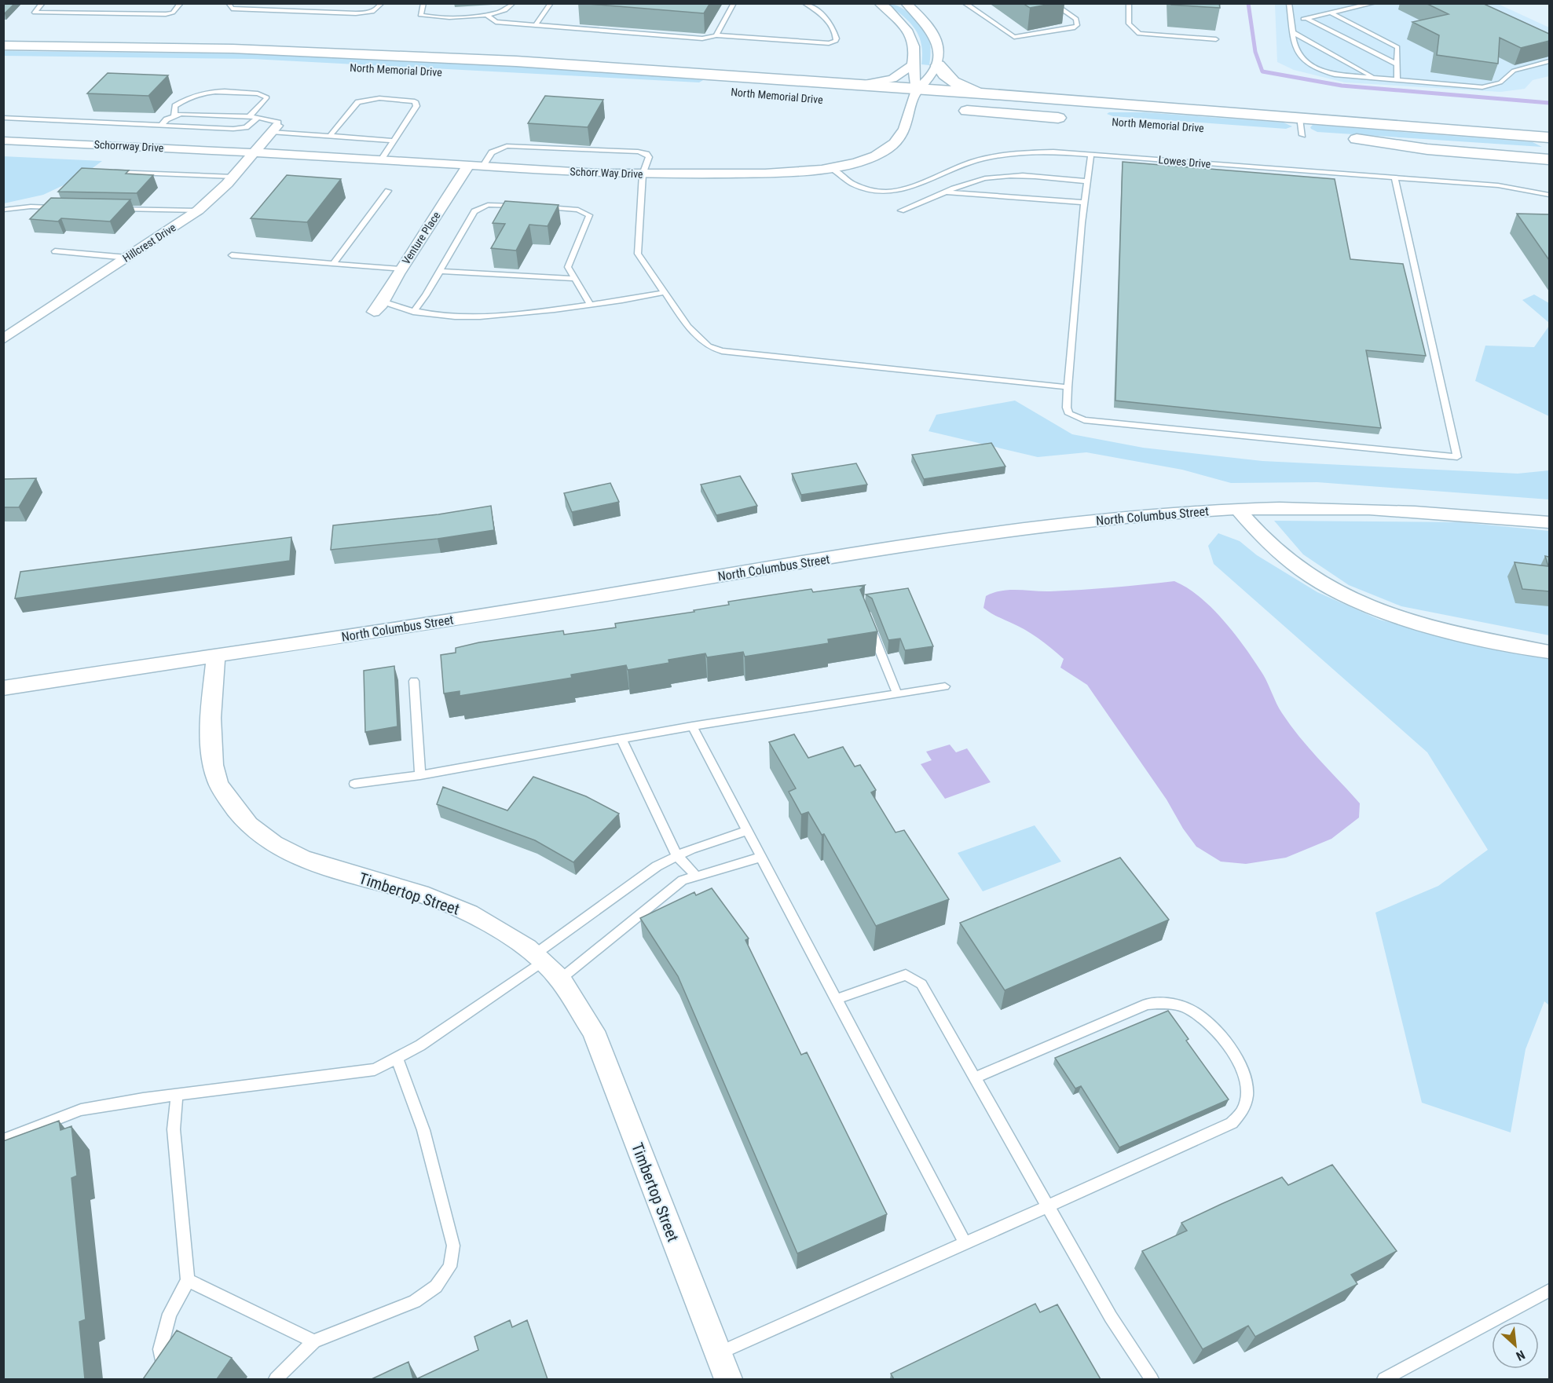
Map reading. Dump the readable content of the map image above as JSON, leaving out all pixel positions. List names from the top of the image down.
{
  "streets": {
    "main road": ["North Memorial Drive"],
    "street": [
      "Schorrway Drive",
      "Schorr Way Drive",
      "Venture Place",
      "Hillcrest Drive",
      "North Columbus Street",
      "Timbertop Street"
    ],
    "lane": ["Lowes Drive"]
  },
  "crossings": [
    ["North Memorial Drive", "Schorr Way Drive"],
    ["Schorrway Drive", "Schorr Way Drive"],
    ["Schorrway Drive", "Hillcrest Drive"],
    ["Lowes Drive", "Schorr Way Drive"],
    ["Schorr Way Drive", "Venture Place"],
    ["Schorr Way Drive", "Hillcrest Drive"],
    ["North Columbus Street", "Timbertop Street"]
  ],
  "north": "bottom right"
}
